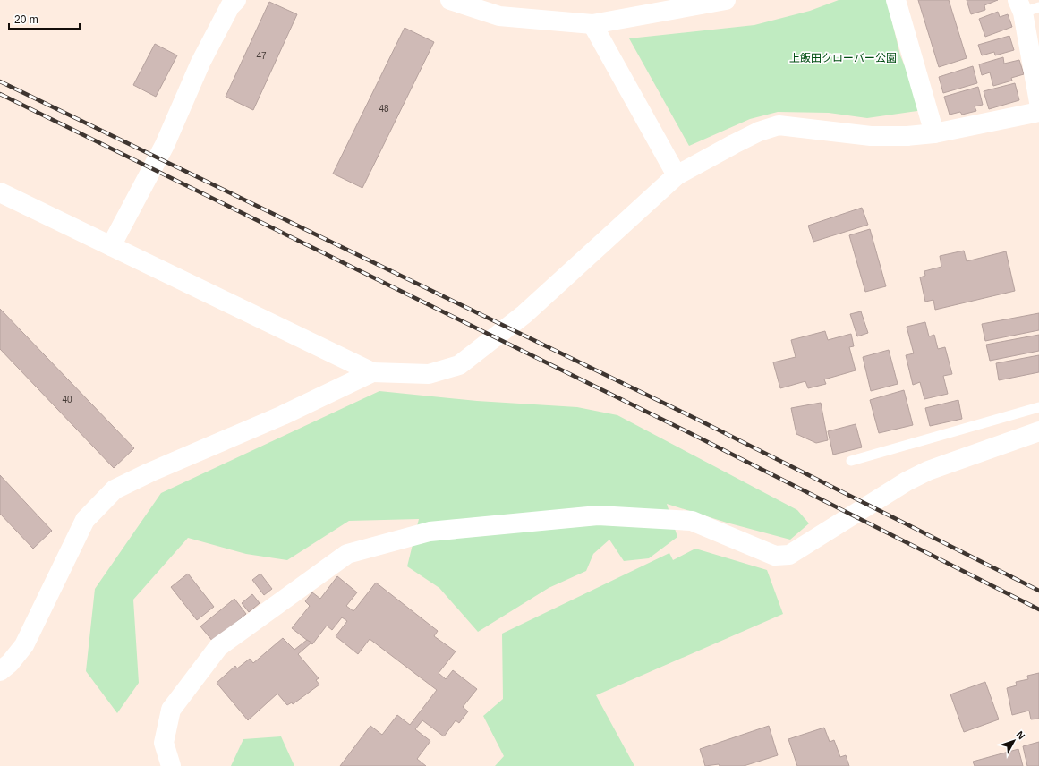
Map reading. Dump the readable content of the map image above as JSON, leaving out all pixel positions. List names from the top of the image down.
{
  "parks": ["上飯田クローバー公園"],
  "house_numbers": ["47", "48", "40"],
  "scale_bar": "20 m",
  "north": "top right"
}
